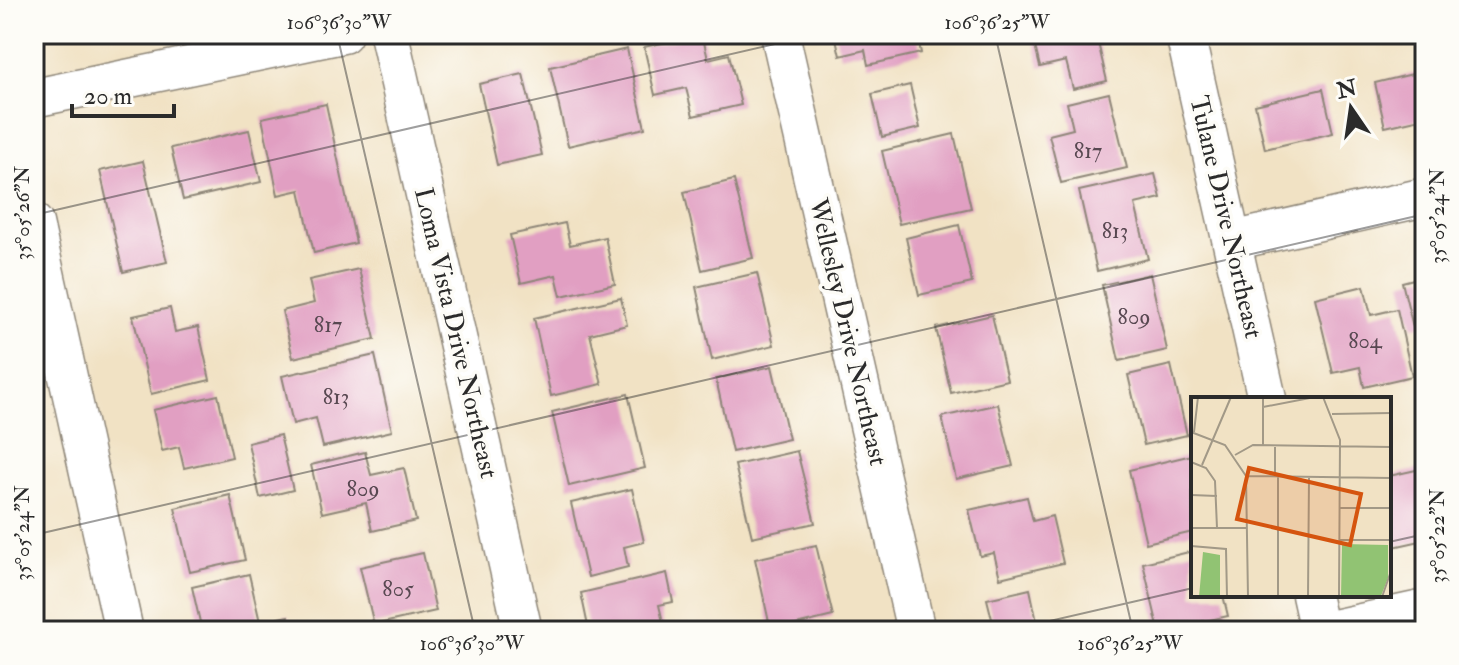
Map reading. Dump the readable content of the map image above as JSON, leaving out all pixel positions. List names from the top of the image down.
{
  "streets": {
    "street": ["Tulane Drive Northeast", "Wellesley Drive Northeast", "Loma Vista Drive Northeast"]
  },
  "house_numbers": [
    "817",
    "813",
    "809",
    "817",
    "804",
    "813",
    "809",
    "805"
  ],
  "scale_bar": "20 m",
  "north": "top",
  "coordinates": [
    "106°36'30\"W",
    "106°36'25\"W",
    "35°05'26\"N",
    "35°05'24\"N",
    "35°05'22\"N"
  ]
}
